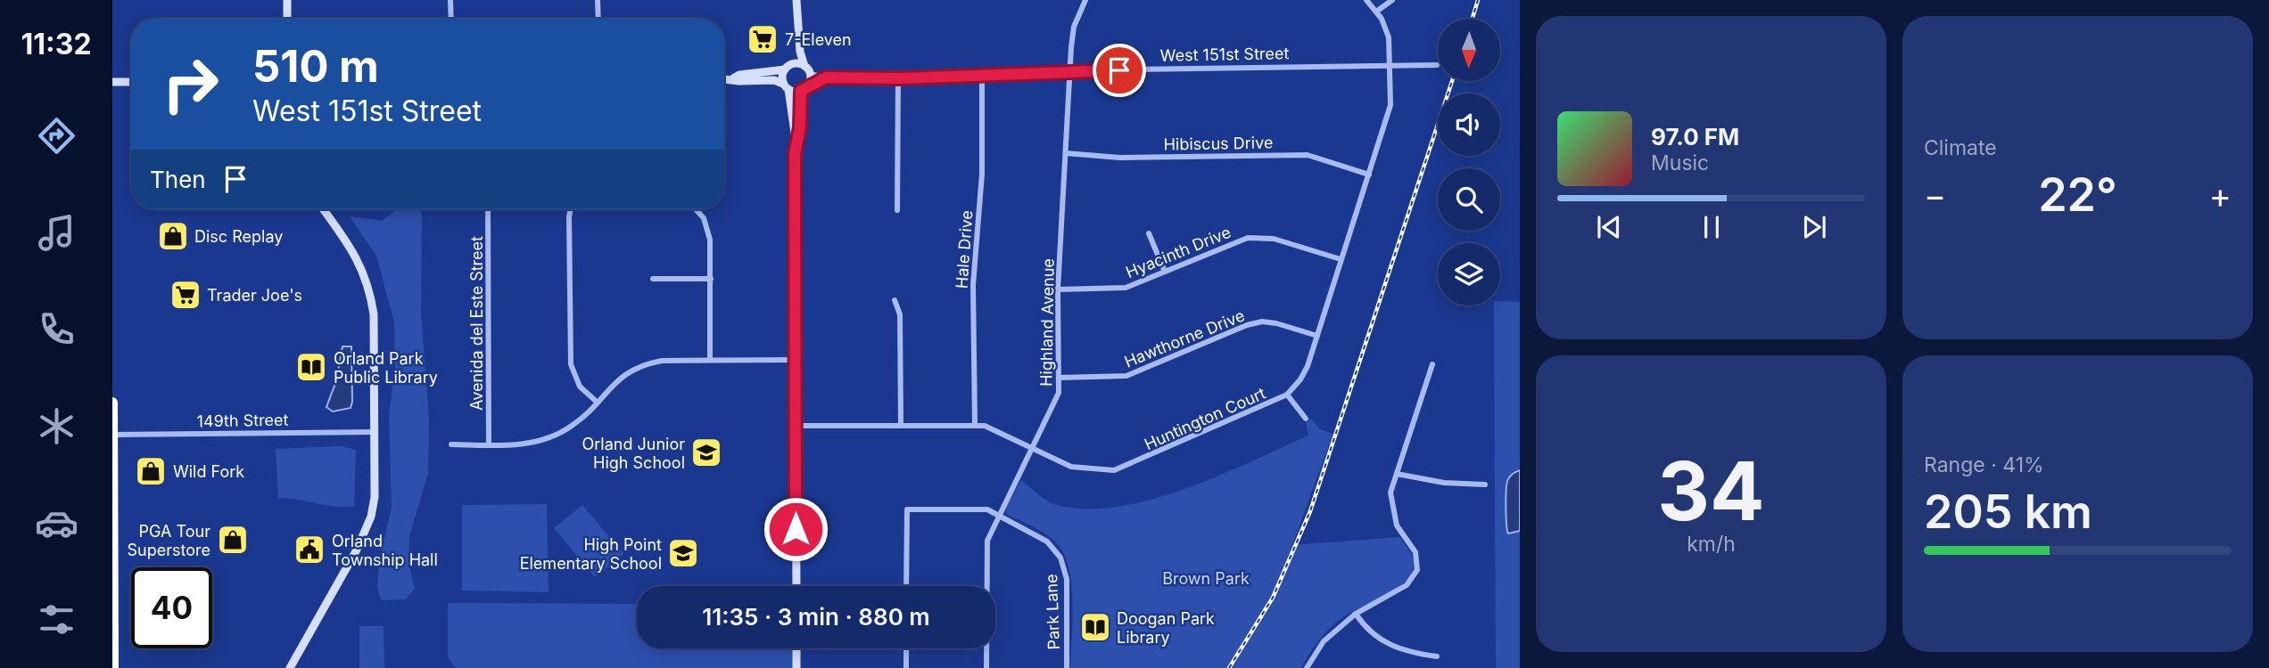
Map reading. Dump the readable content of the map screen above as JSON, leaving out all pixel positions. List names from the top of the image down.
{
  "streets": {
    "street": [
      "West 151st Street",
      "Hibiscus Drive",
      "Hale Drive",
      "Hyacinth Drive",
      "Highland Avenue",
      "Avenida del Este Street",
      "Hawthorne Drive",
      "Huntington Court",
      "149th Street",
      "Park Lane"
    ]
  },
  "crossings": [
    ["West 151st Street", "Hale Drive"],
    ["West 151st Street", "Highland Avenue"],
    ["West 151st Street", "Huntington Court"],
    ["Hibiscus Drive", "Highland Avenue"],
    ["Hibiscus Drive", "Huntington Court"],
    ["Hale Drive", "Huntington Court"],
    ["Hyacinth Drive", "Highland Avenue"],
    ["Hyacinth Drive", "Huntington Court"],
    ["Highland Avenue", "Hawthorne Drive"],
    ["Highland Avenue", "Huntington Court"],
    ["Highland Avenue", "Park Lane"],
    ["Hawthorne Drive", "Huntington Court"]
  ],
  "parks": ["Brown Park"],
  "places": {
    "supermarket": ["7-Eleven", "Trader Joe's"],
    "shop": ["Disc Replay", "Wild Fork", "PGA Tour Superstore"],
    "library": ["Orland Park Public Library", "Doogan Park Library"],
    "school or university": ["Orland Junior High School", "High Point Elementary School"],
    "public building": ["Orland Township Hall"]
  },
  "north": "bottom",
  "page": {
    "tabs": "11:32",
    "tile": [
      "Climate",
      ["34", "km/h"],
      ["Range · 41%", "205 km"]
    ],
    "turn": ["510 m", "West 151st Street"],
    "song": ["97.0 FM", "Music"],
    "then": "Then",
    "heat": ["−", "22°", "+"],
    "limit": "40",
    "trip": "11:35 · 3 min · 880 m"
  }
}
